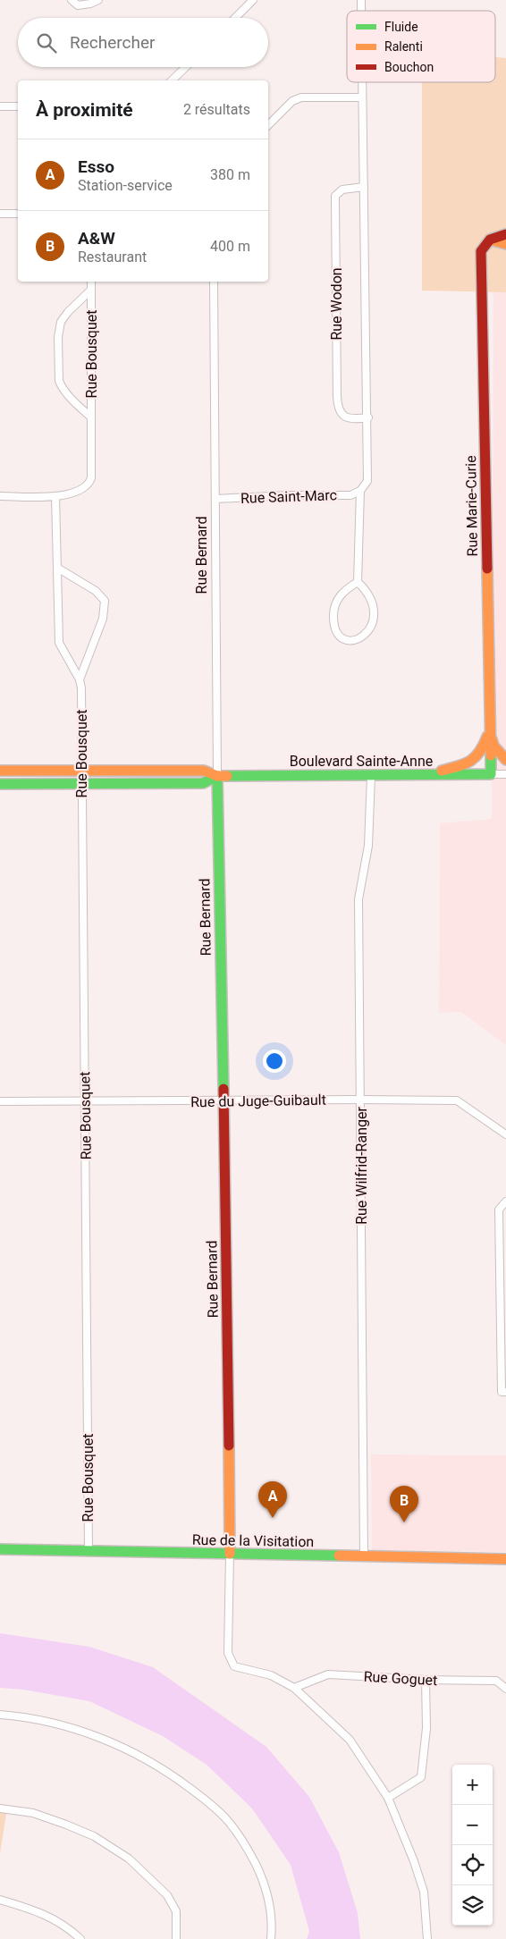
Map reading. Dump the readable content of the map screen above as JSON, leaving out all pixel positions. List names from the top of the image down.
{
  "streets": {
    "street": [
      "Rue Wodon",
      "Rue Bousquet",
      "Rue Saint-Marc",
      "Rue Marie-Curie",
      "Rue Bernard",
      "Boulevard Sainte-Anne",
      "Rue du Juge-Guibault",
      "Rue Wilfrid-Ranger",
      "Rue de la Visitation",
      "Rue Goguet"
    ]
  },
  "crossings": [
    ["Rue Wodon", "Rue Saint-Marc"],
    ["Rue Bousquet", "Boulevard Sainte-Anne"],
    ["Rue Bousquet", "Rue du Juge-Guibault"],
    ["Rue Bousquet", "Rue de la Visitation"],
    ["Rue Saint-Marc", "Rue Bernard"],
    ["Rue Marie-Curie", "Boulevard Sainte-Anne"],
    ["Rue Bernard", "Boulevard Sainte-Anne"],
    ["Rue Bernard", "Rue du Juge-Guibault"],
    ["Rue Bernard", "Rue de la Visitation"],
    ["Boulevard Sainte-Anne", "Rue Wilfrid-Ranger"],
    ["Rue du Juge-Guibault", "Rue Wilfrid-Ranger"],
    ["Rue Wilfrid-Ranger", "Rue de la Visitation"]
  ],
  "legend": ["Fluide", "Ralenti", "Bouchon"],
  "page": {
    "search": "Rechercher",
    "heading": ["À proximité", "2 résultats"],
    "list": [
      {
        "mark": "A",
        "name": "Esso",
        "note": "Station-service",
        "value": "380 m"
      },
      {
        "mark": "B",
        "name": "A&W",
        "note": "Restaurant",
        "value": "400 m"
      }
    ],
    "pins": ["A", "B"],
    "map_buttons": ["+", "−"]
  }
}
